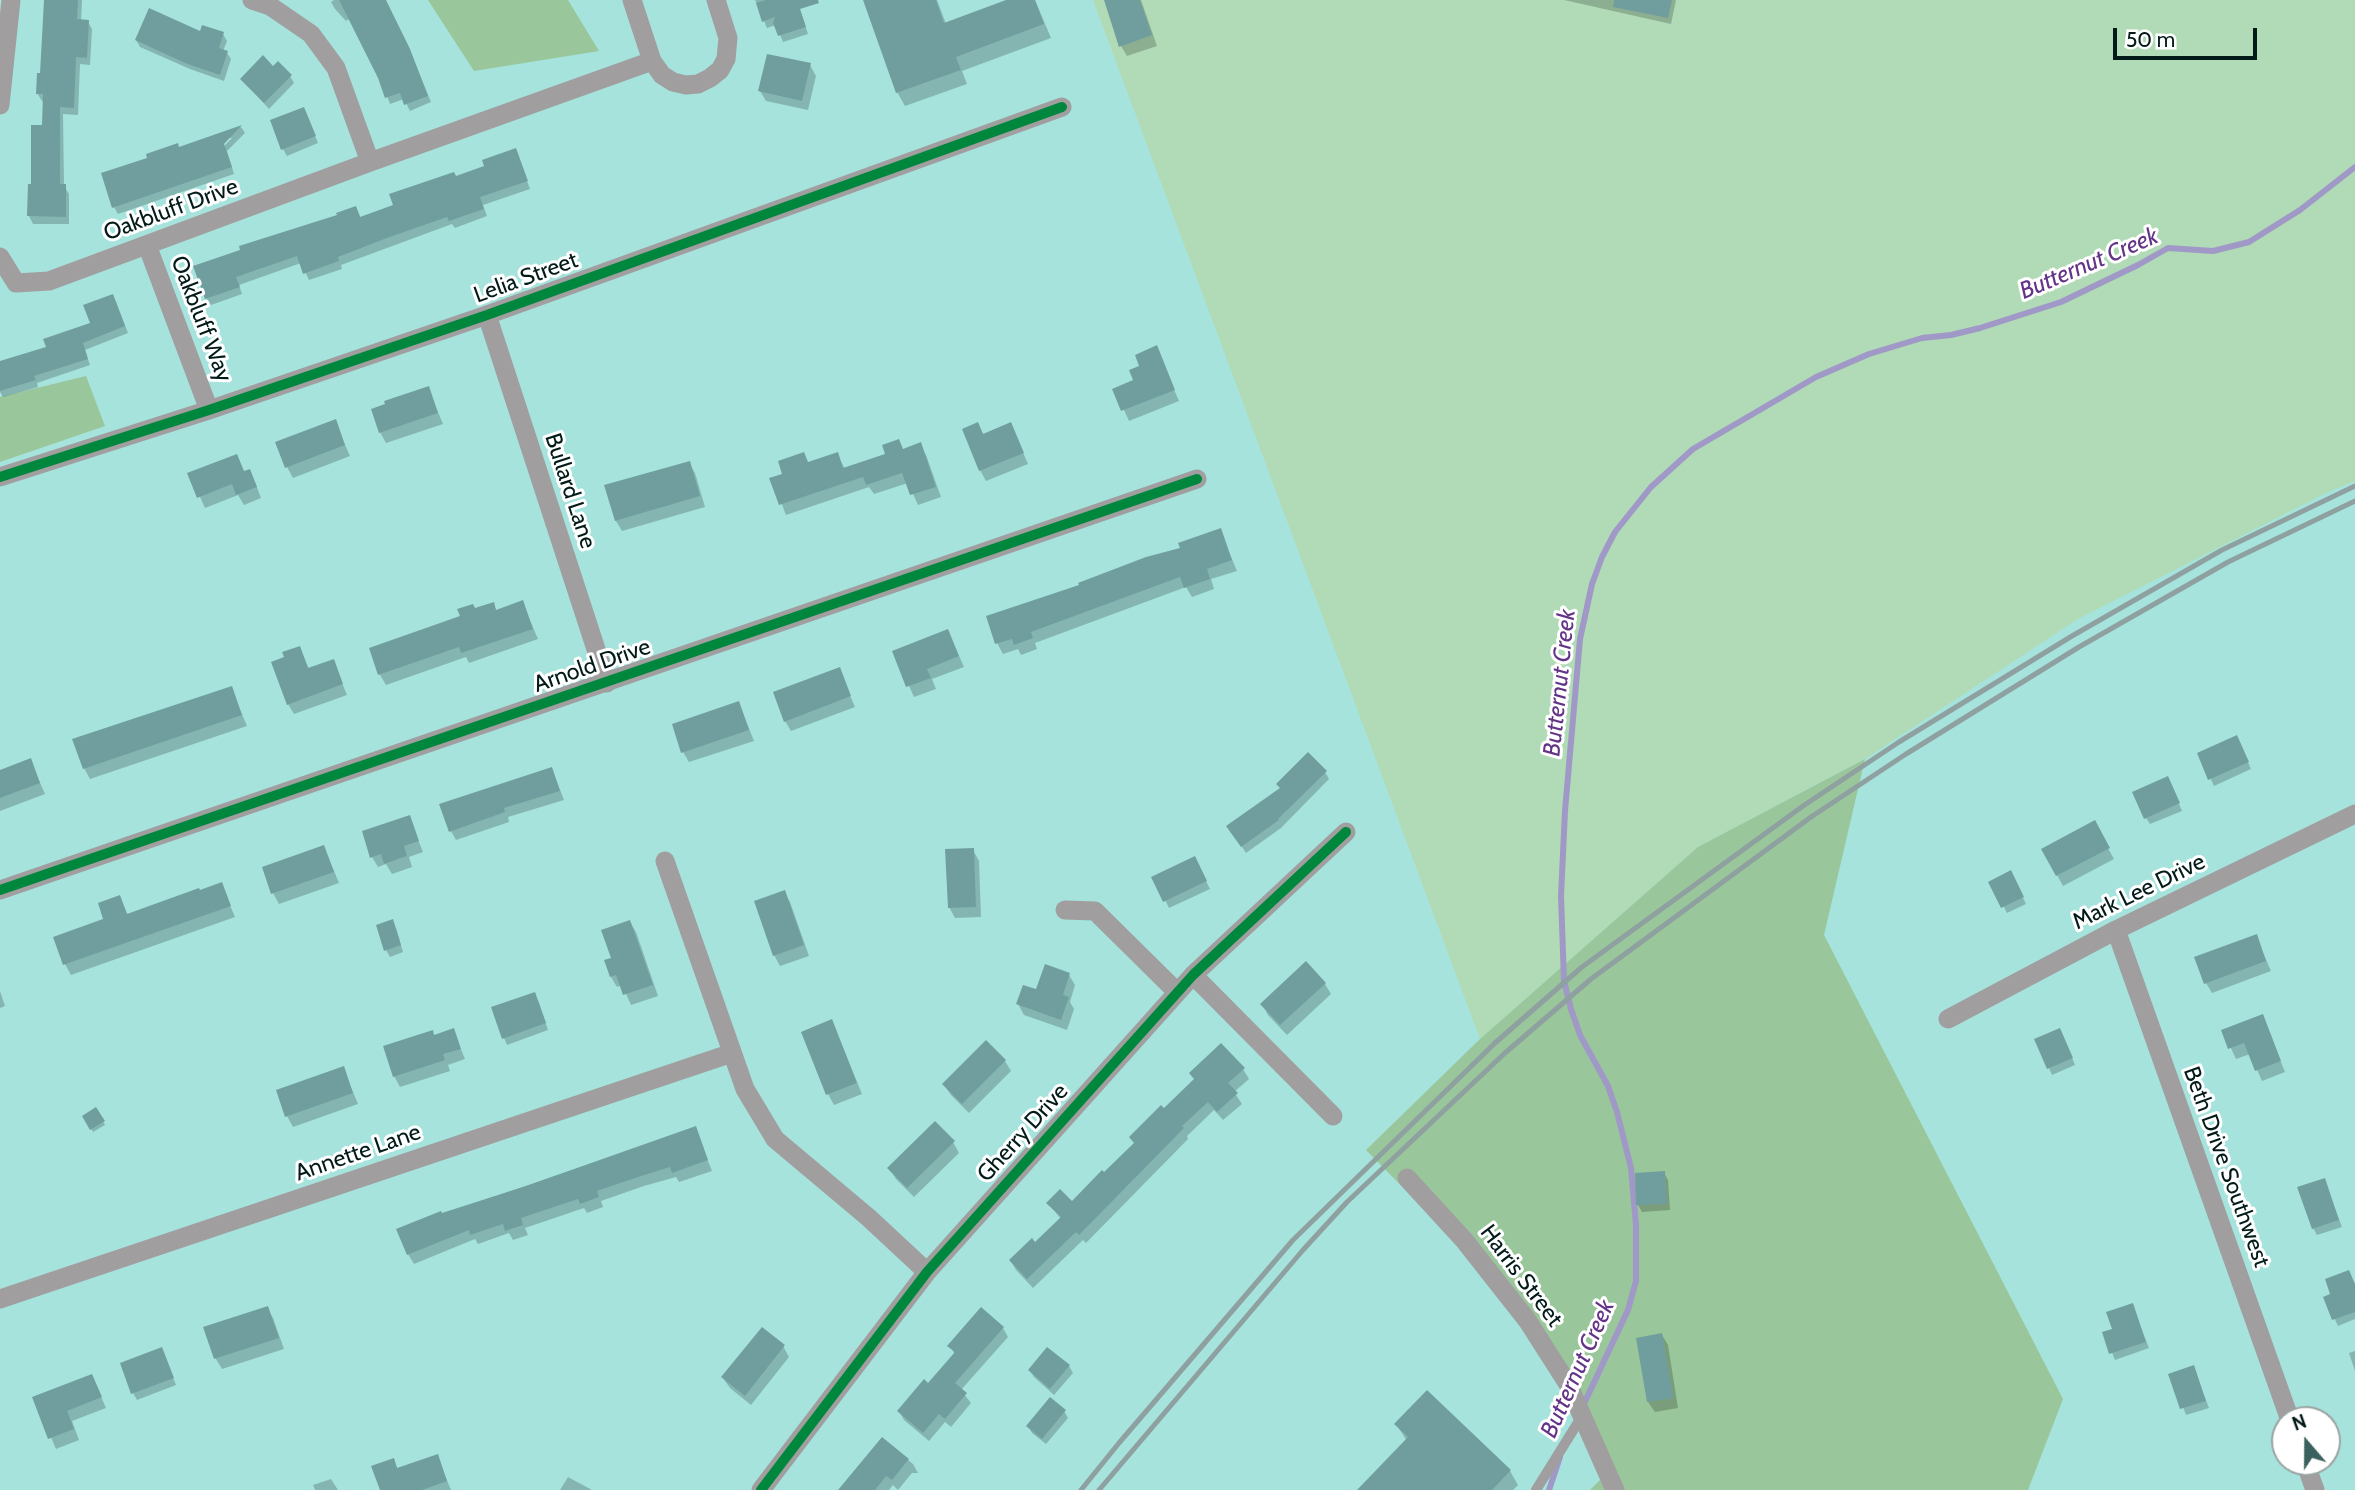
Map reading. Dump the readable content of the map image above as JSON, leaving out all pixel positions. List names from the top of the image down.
{
  "streets": {
    "street": [
      "Oakbluff Drive",
      "Lelia Street",
      "Oakbluff Way",
      "Bullard Lane",
      "Arnold Drive",
      "Mark Lee Drive",
      "Gherry Drive",
      "Annette Lane",
      "Beth Drive Southwest",
      "Harris Street"
    ]
  },
  "crossings": [
    ["Oakbluff Drive", "Oakbluff Way"],
    ["Lelia Street", "Oakbluff Way"],
    ["Lelia Street", "Bullard Lane"],
    ["Bullard Lane", "Arnold Drive"],
    ["Mark Lee Drive", "Beth Drive Southwest"]
  ],
  "water": ["Butternut Creek"],
  "scale_bar": "50 m",
  "north": "top"
}
